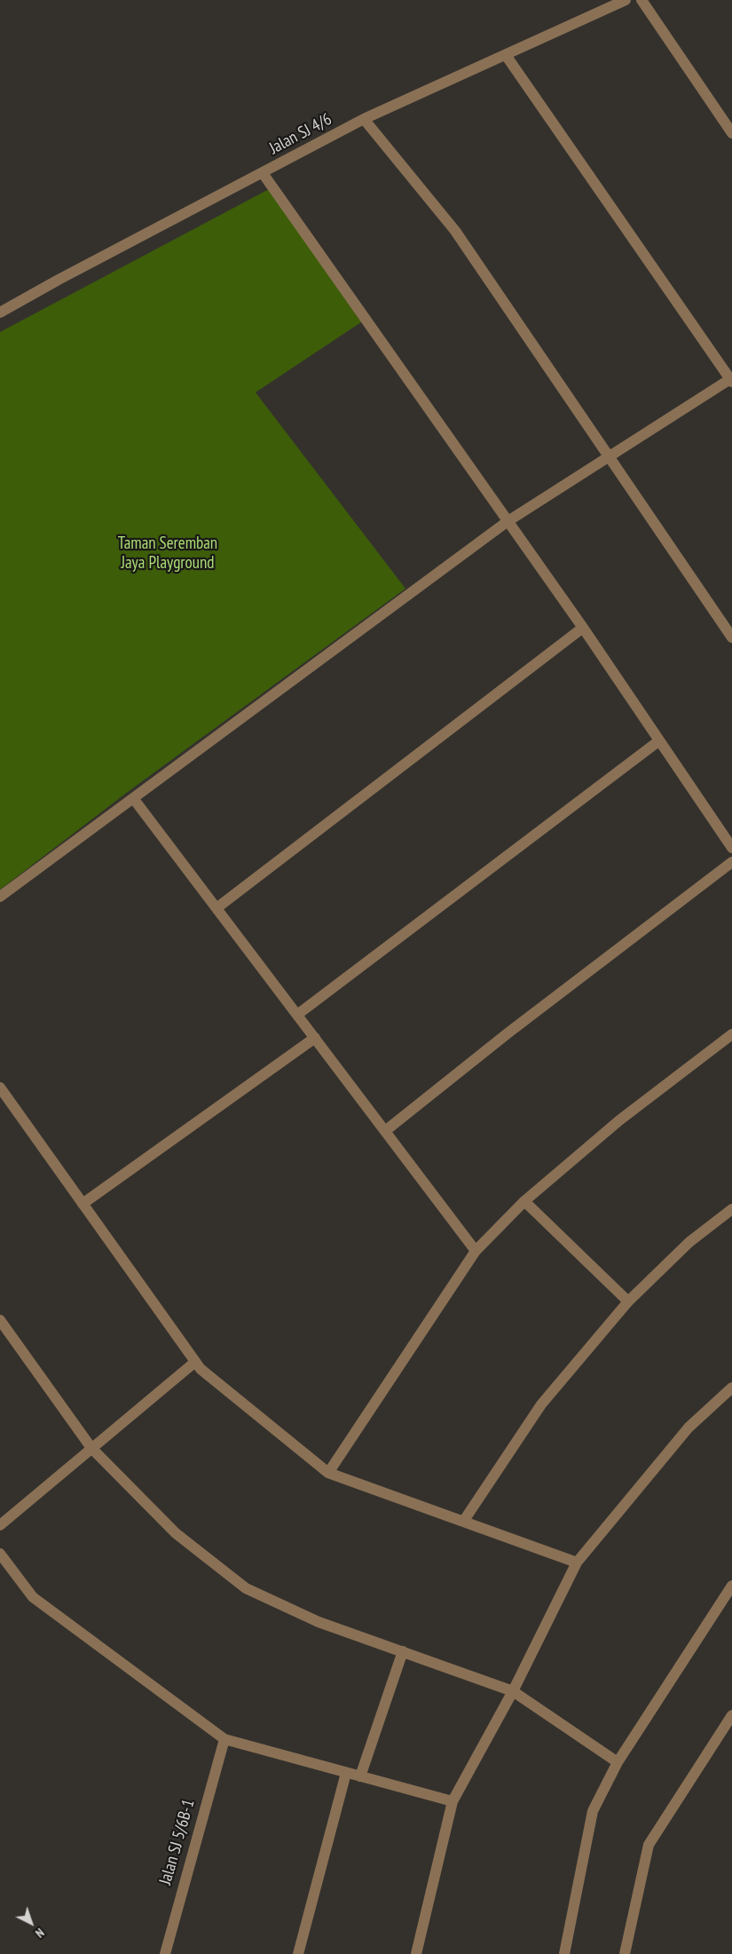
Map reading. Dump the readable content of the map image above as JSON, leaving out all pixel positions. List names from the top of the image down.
{
  "streets": {
    "street": ["Jalan SJ 4/6", "Jalan SJ 5/6B-1"]
  },
  "parks": ["Taman Seremban Jaya Playground"],
  "north": "bottom right"
}
